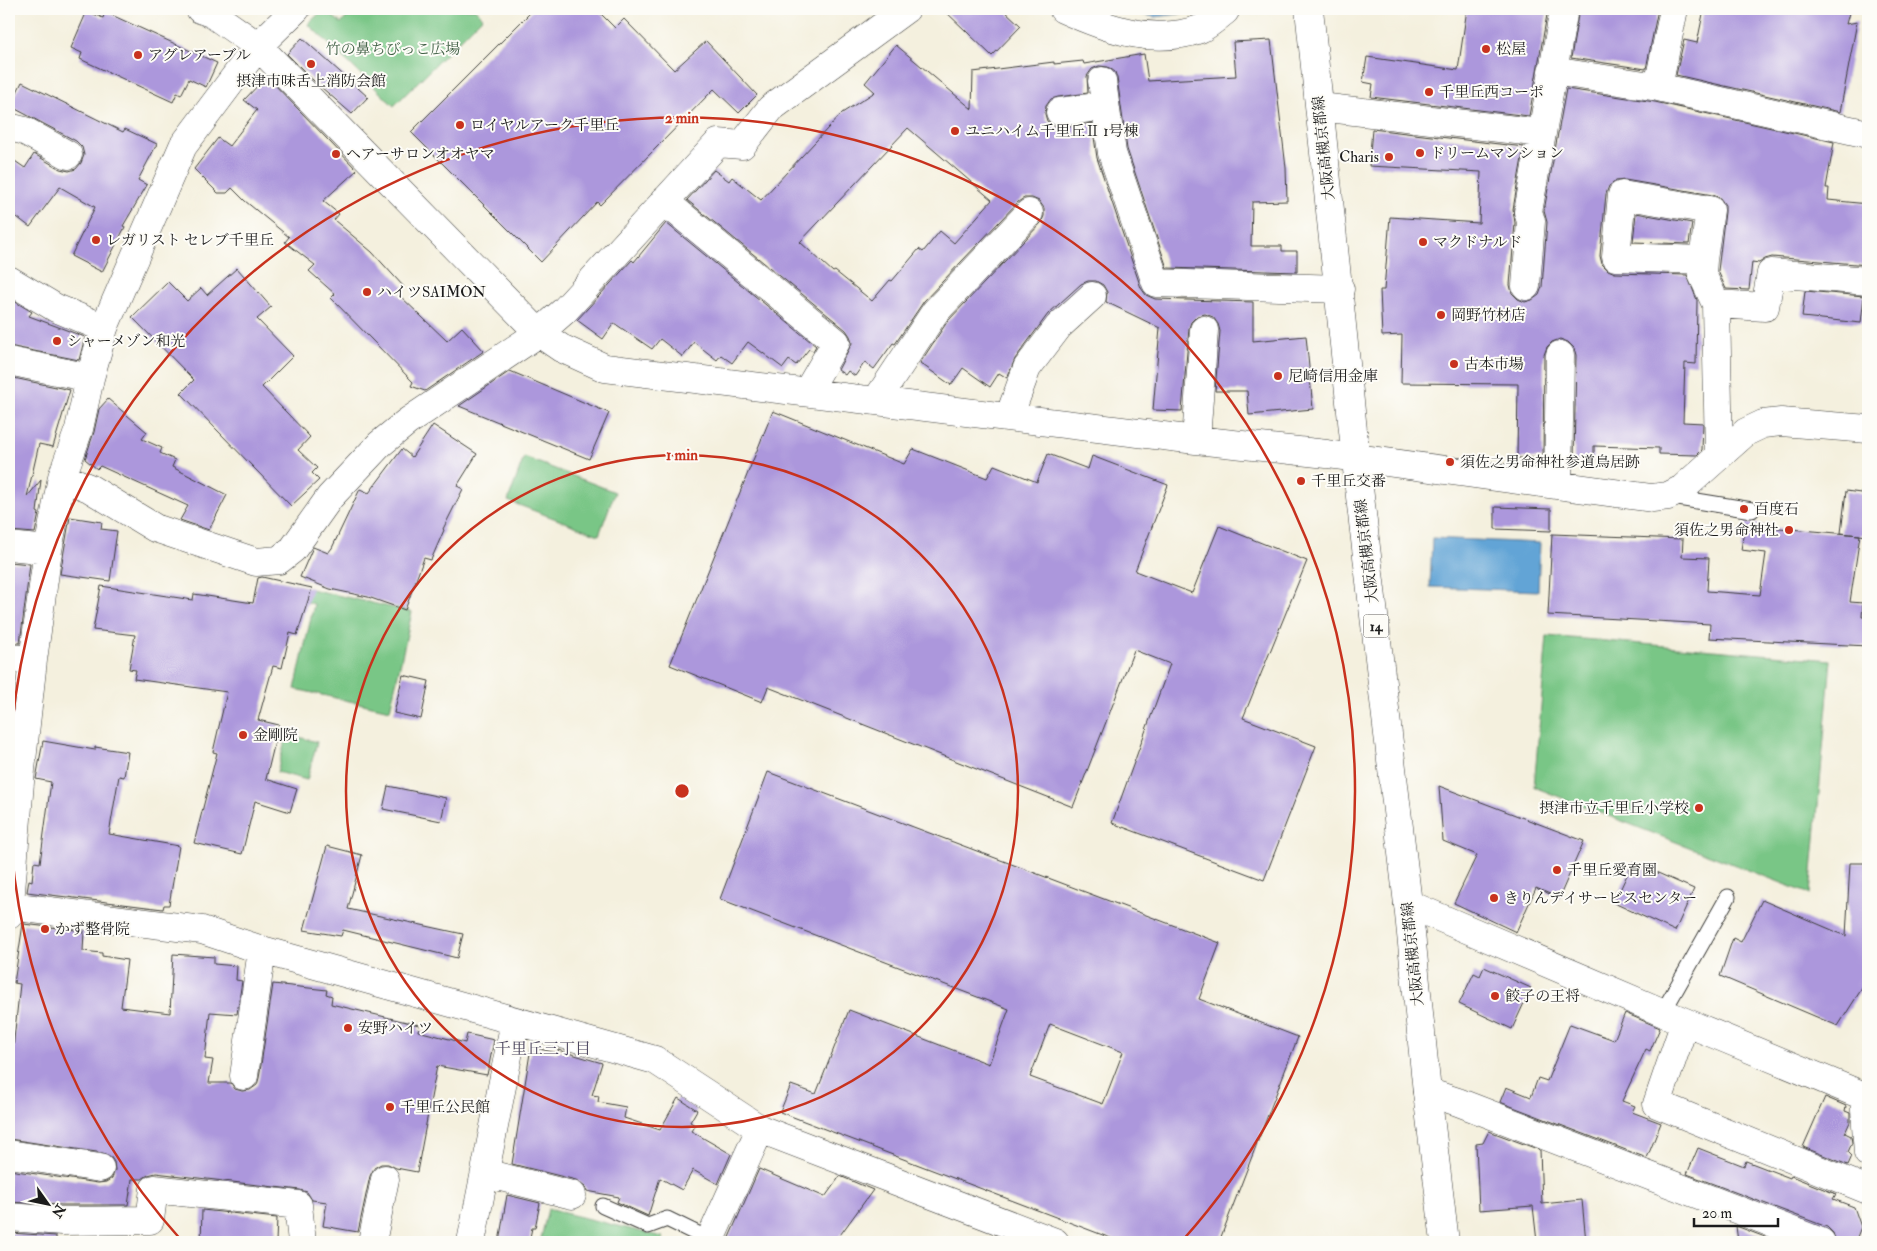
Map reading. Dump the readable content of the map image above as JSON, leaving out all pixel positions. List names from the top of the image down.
{
  "streets": {
    "street": ["大阪高槻京都線", "14"]
  },
  "districts": ["千里丘三丁目"],
  "parks": ["竹の鼻ちびっこ広場"],
  "places": [
    "松屋",
    "アグレアーブル",
    "摂津市味舌上消防会館",
    "千里丘西コーポ",
    "ロイヤルアーク千里丘",
    "ユニハイム千里丘Ⅱ 1号棟",
    "ドリームマンション",
    "ヘアーサロンオオヤマ",
    "Charis",
    "レガリスト セレブ千里丘",
    "マクドナルド",
    "ハイツSAIMON",
    "岡野竹材店",
    "シャーメゾン和光",
    "古本市場",
    "尼崎信用金庫",
    "須佐之男命神社参道鳥居跡",
    "千里丘交番",
    "百度石",
    "須佐之男命神社",
    "金剛院",
    "摂津市立千里丘小学校",
    "千里丘愛育園",
    "きりんデイサービスセンター",
    "かず整骨院",
    "餃子の王将",
    "安野ハイツ",
    "千里丘公民館"
  ],
  "scale_bar": "20 m",
  "north": "bottom right",
  "rings": ["2 min", "1 min"]
}
